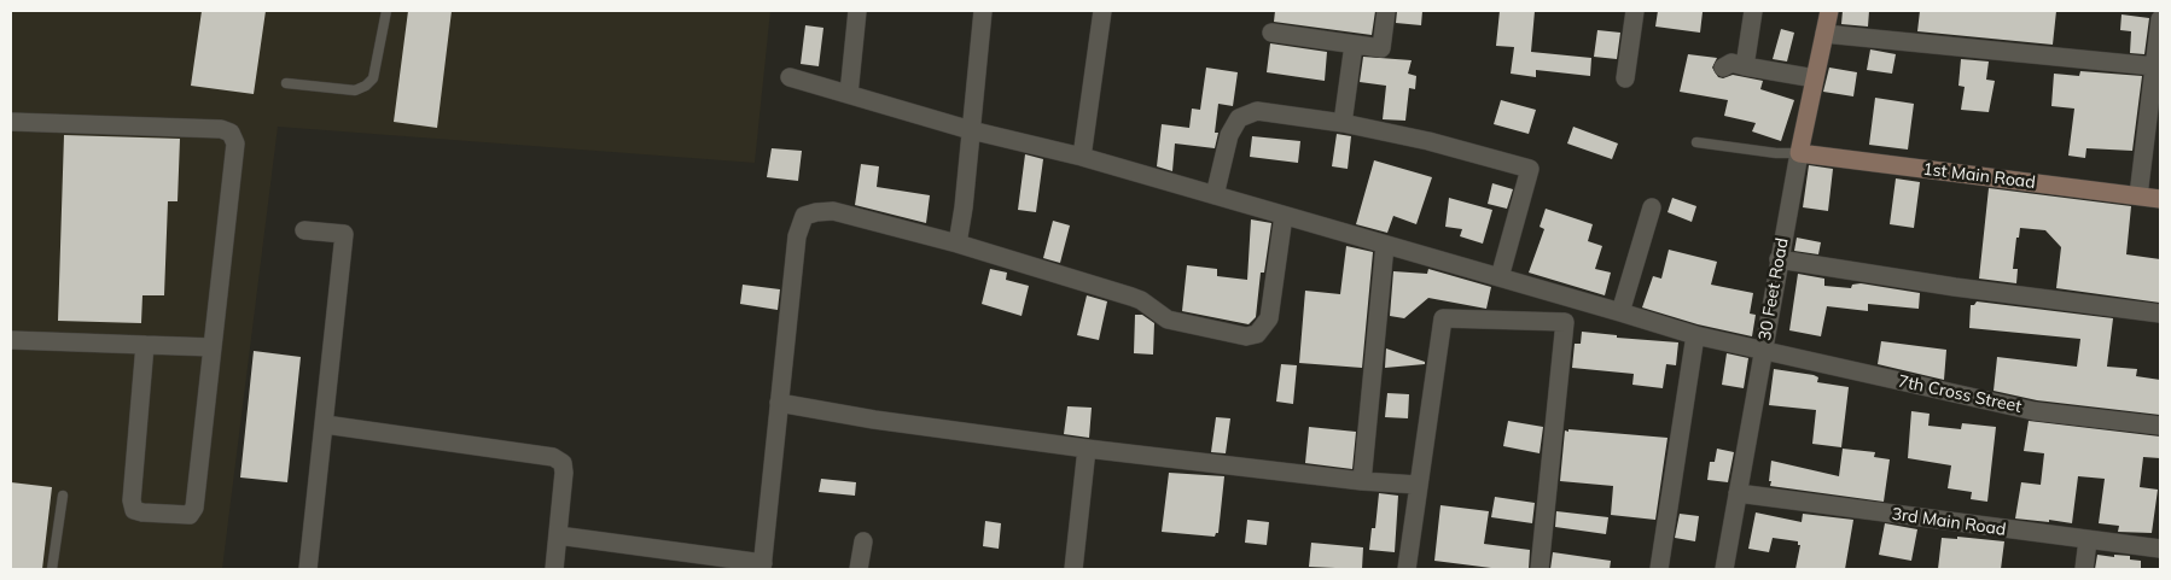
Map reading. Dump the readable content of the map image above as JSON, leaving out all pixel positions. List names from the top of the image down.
{
  "streets": {
    "main road": ["1st Main Road", "30 Feet Road"],
    "street": ["7th Cross Street", "3rd Main Road"]
  },
  "crossings": [
    ["1st Main Road", "30 Feet Road"],
    ["30 Feet Road", "7th Cross Street"],
    ["30 Feet Road", "3rd Main Road"]
  ]
}
